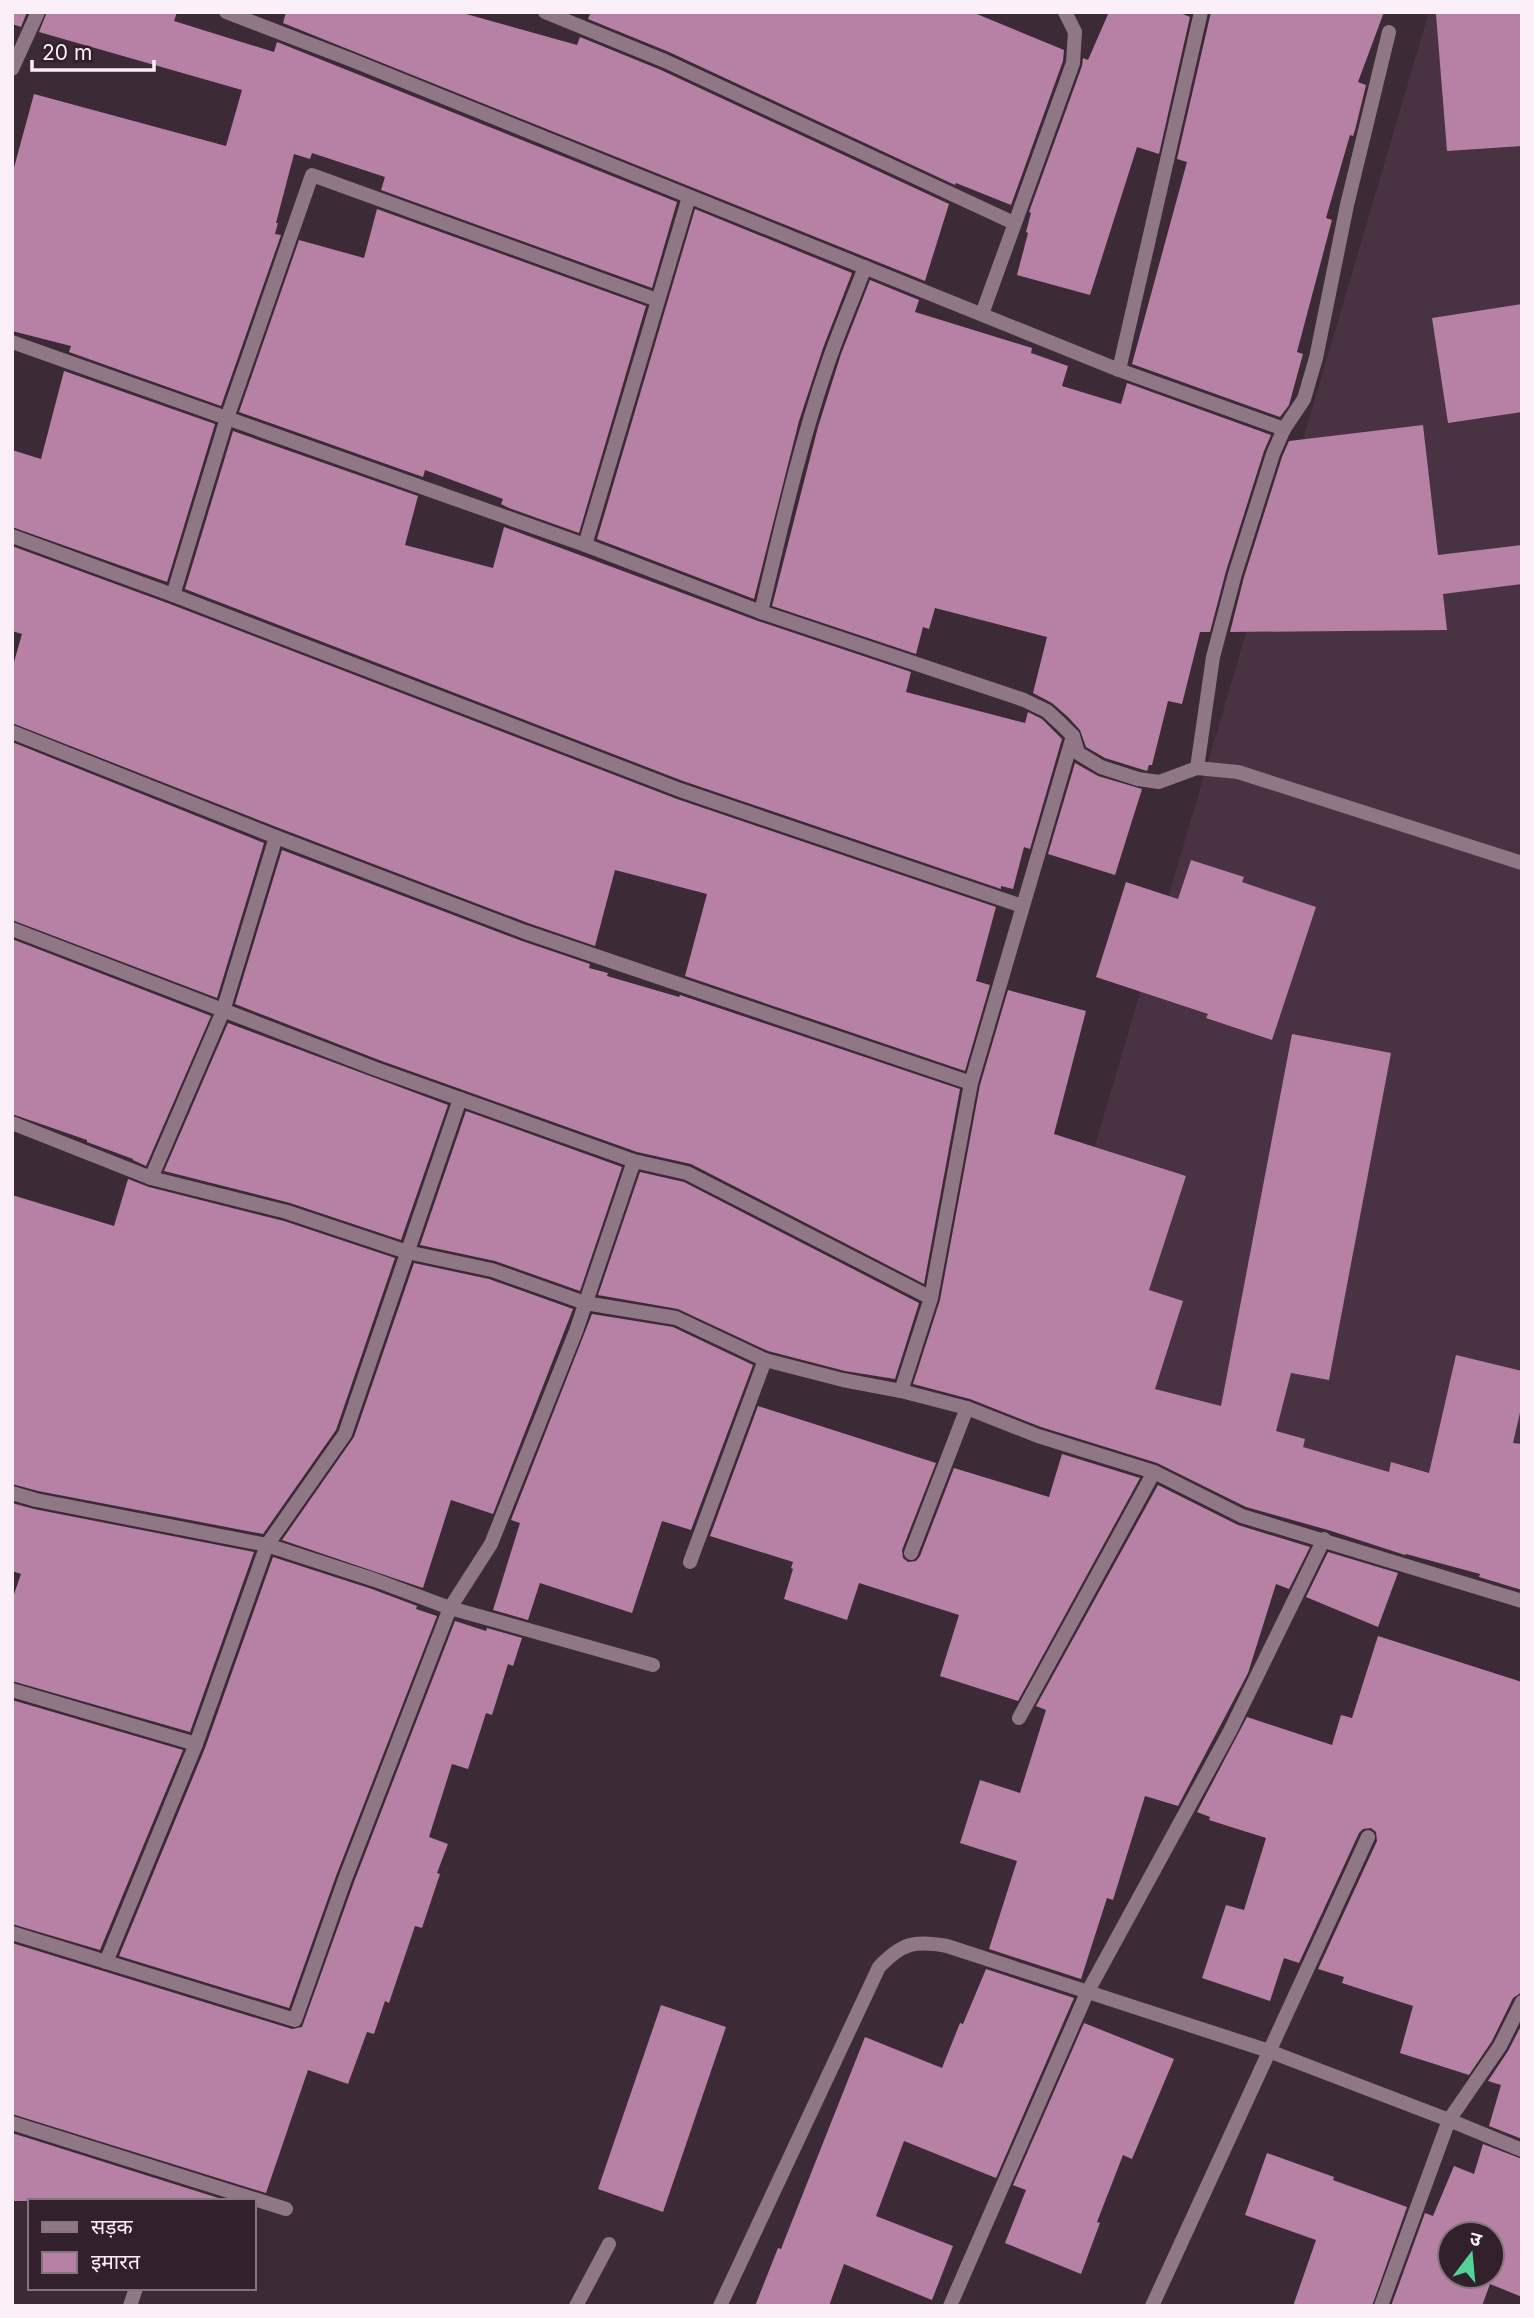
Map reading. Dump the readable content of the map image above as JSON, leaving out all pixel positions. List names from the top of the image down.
{
  "legend": ["सड़क", "इमारत"],
  "scale_bar": "20 m",
  "north": "top"
}
